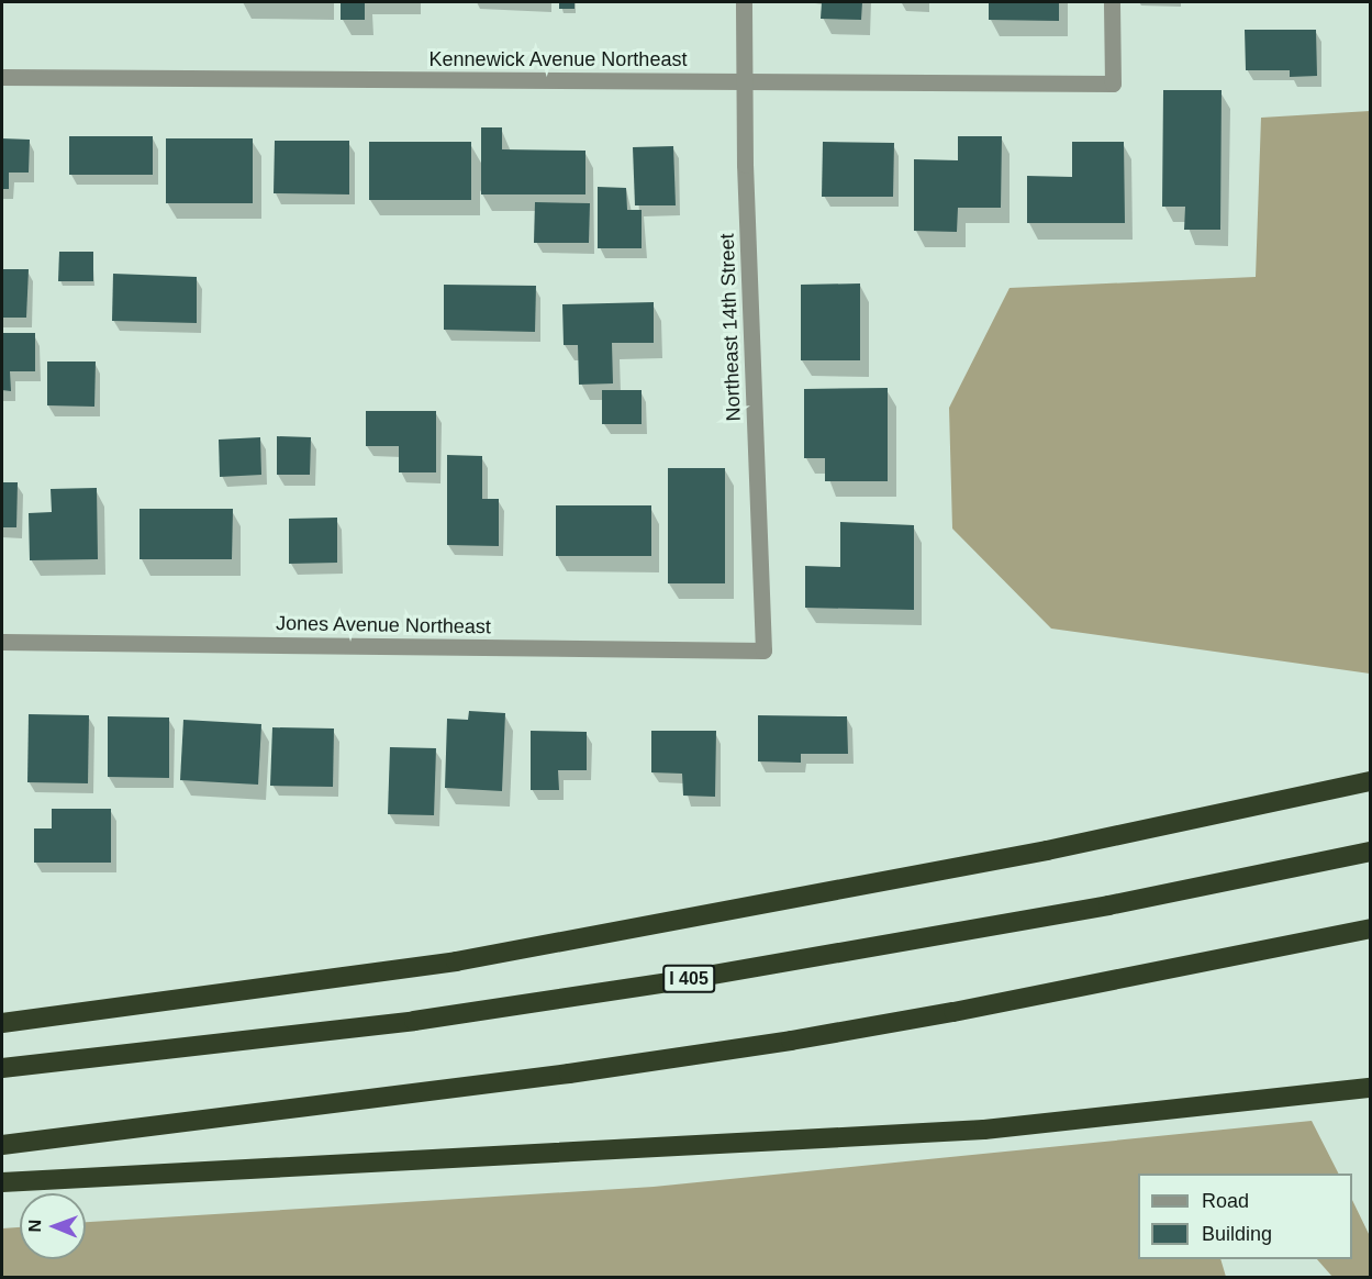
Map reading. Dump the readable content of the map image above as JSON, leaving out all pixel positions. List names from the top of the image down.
{
  "streets": {
    "highway": ["I 405"],
    "street": ["Kennewick Avenue Northeast", "Northeast 14th Street", "Jones Avenue Northeast"]
  },
  "crossings": [
    ["Kennewick Avenue Northeast", "Northeast 14th Street"],
    ["Northeast 14th Street", "Jones Avenue Northeast"]
  ],
  "legend": ["Road", "Building"],
  "north": "left"
}
